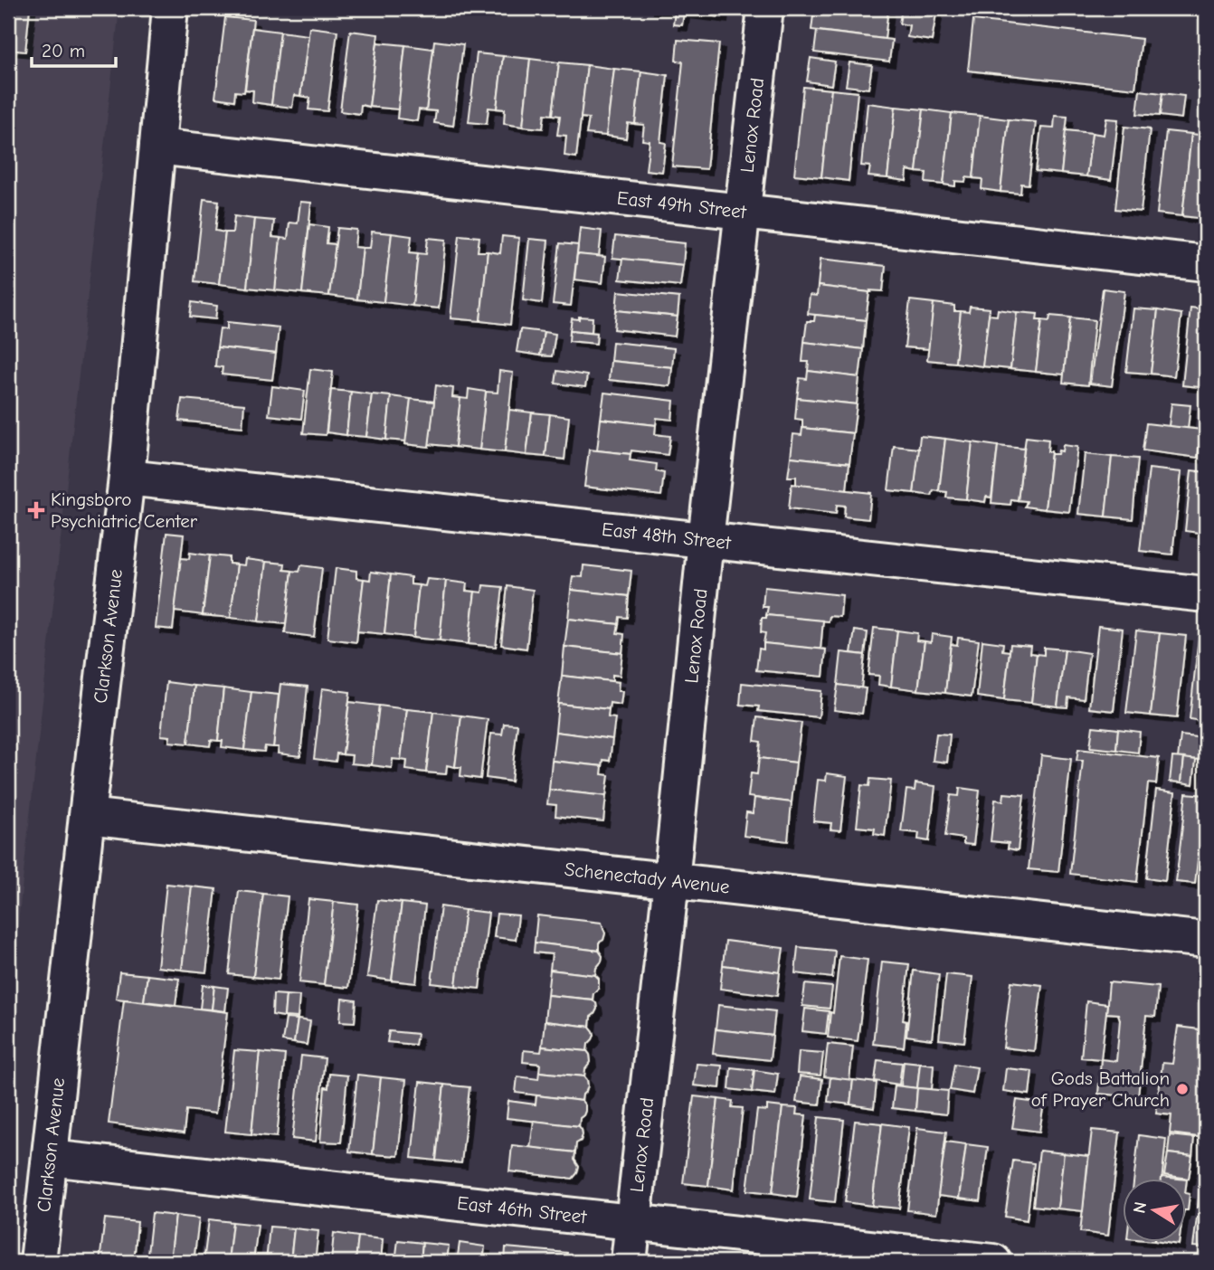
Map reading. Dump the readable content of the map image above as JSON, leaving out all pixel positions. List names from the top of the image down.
{
  "streets": {
    "street": [
      "Lenox Road",
      "East 49th Street",
      "East 48th Street",
      "Clarkson Avenue",
      "Schenectady Avenue",
      "East 46th Street"
    ]
  },
  "crossings": [
    ["Lenox Road", "East 49th Street"],
    ["Lenox Road", "East 48th Street"],
    ["Lenox Road", "Schenectady Avenue"],
    ["Lenox Road", "East 46th Street"],
    ["East 49th Street", "Clarkson Avenue"],
    ["East 48th Street", "Clarkson Avenue"],
    ["Clarkson Avenue", "Schenectady Avenue"],
    ["Clarkson Avenue", "East 46th Street"]
  ],
  "places": {
    "health": ["Kingsboro Psychiatric Center"],
    "other": ["Gods Battalion of Prayer Church"]
  },
  "scale_bar": "20 m",
  "north": "left"
}
